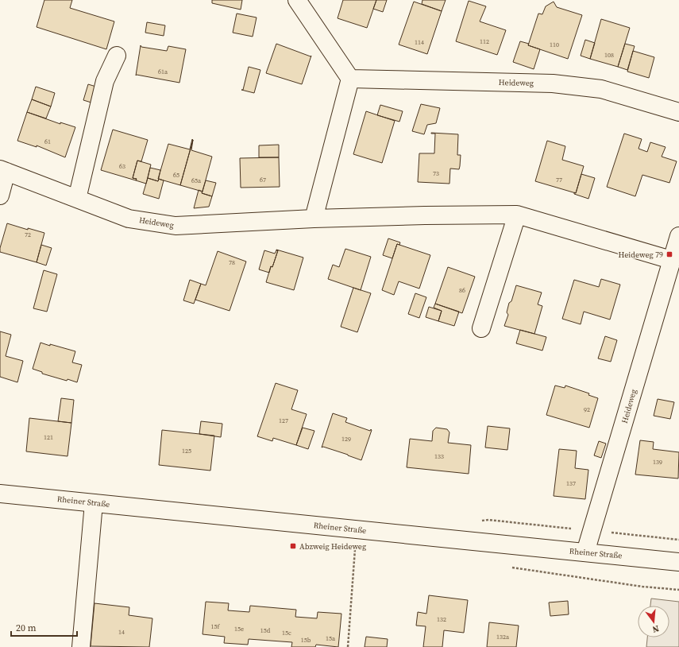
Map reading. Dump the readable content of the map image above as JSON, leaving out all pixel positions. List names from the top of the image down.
{
  "streets": {
    "street": ["Heideweg", "Rheiner Straße"]
  },
  "crossings": [
    ["Heideweg", "Rheiner Straße"]
  ],
  "places": {
    "transit": ["Heideweg 79", "Abzweig Heideweg"]
  },
  "house_numbers": [
    "112",
    "114",
    "110",
    "108",
    "61a",
    "61",
    "63",
    "73",
    "65",
    "67",
    "77",
    "65a",
    "72",
    "78",
    "86",
    "92",
    "127",
    "121",
    "129",
    "125",
    "133",
    "139",
    "137",
    "132",
    "15f",
    "15e",
    "15d",
    "14",
    "15c",
    "132a",
    "15a",
    "15b"
  ],
  "scale_bar": "20 m",
  "north": "bottom"
}
